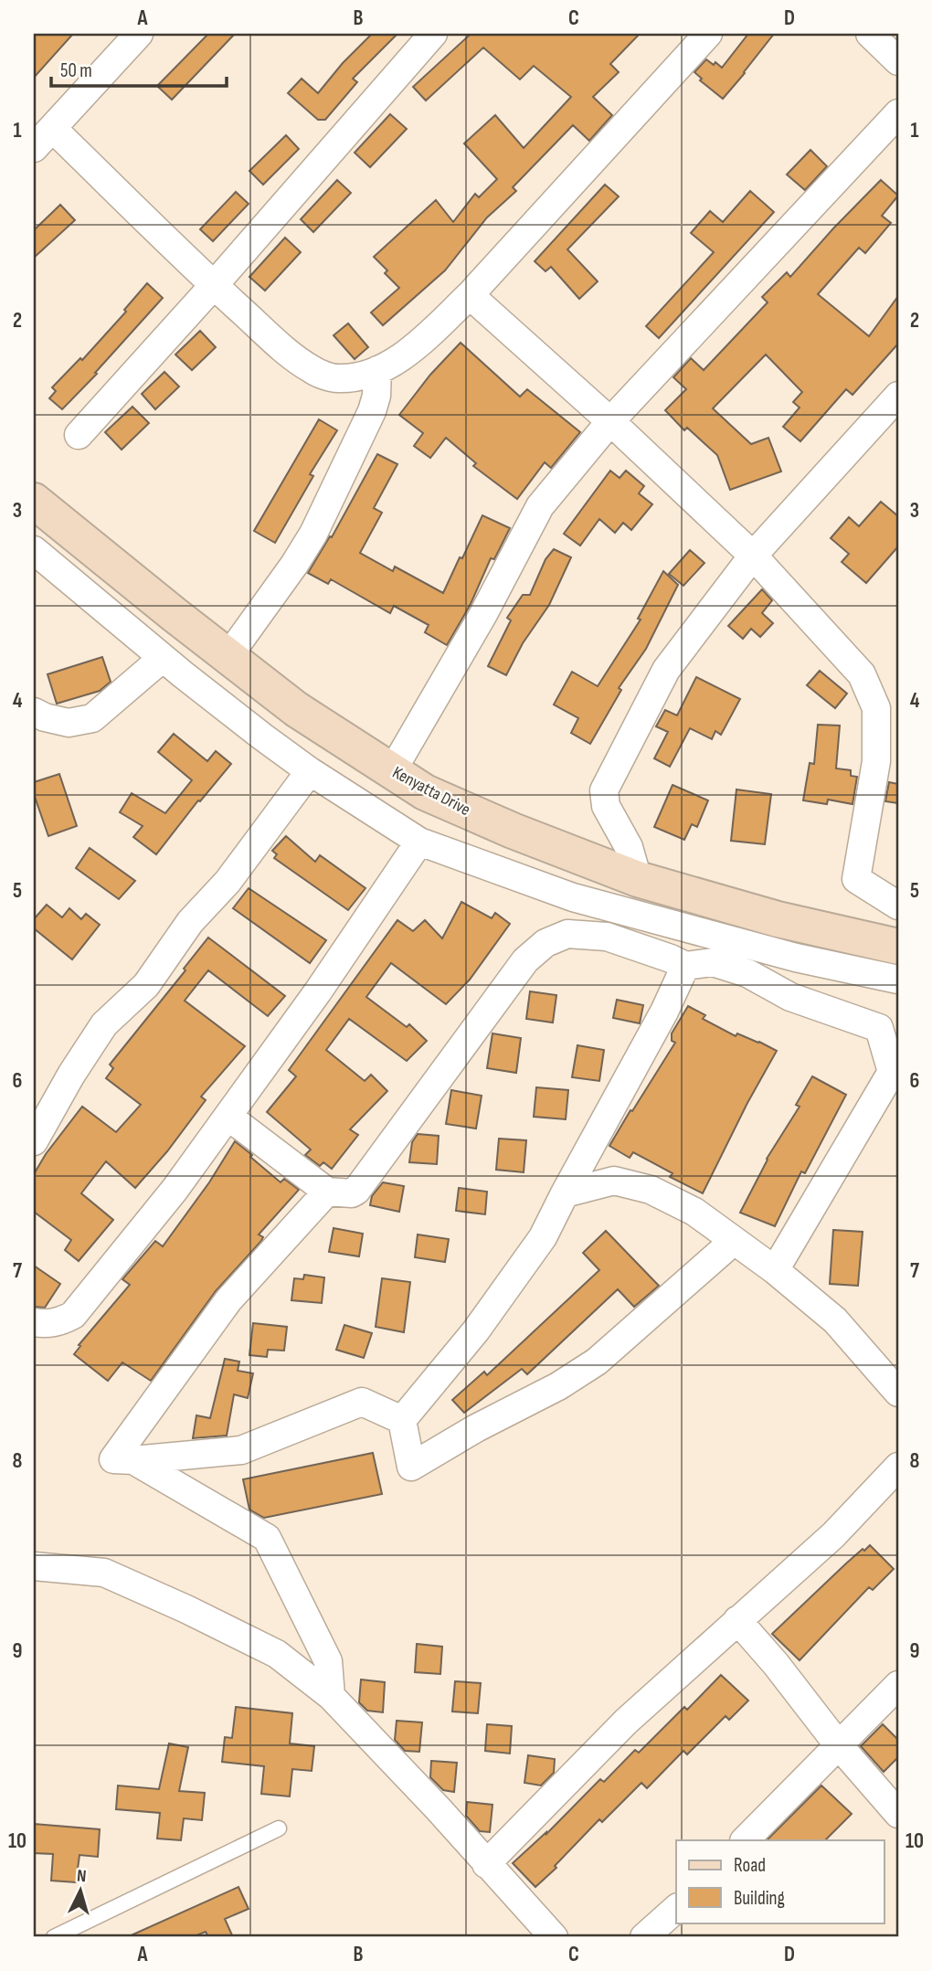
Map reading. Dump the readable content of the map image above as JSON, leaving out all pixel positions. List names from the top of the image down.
{
  "streets": {
    "main road": ["Kenyatta Drive"]
  },
  "legend": ["Road", "Building"],
  "scale_bar": "50 m",
  "north": "top",
  "grid": {
    "columns": [
      "A",
      "B",
      "C",
      "D"
    ],
    "rows": [
      "1",
      "2",
      "3",
      "4",
      "5",
      "6",
      "7",
      "8",
      "9",
      "10"
    ]
  }
}
